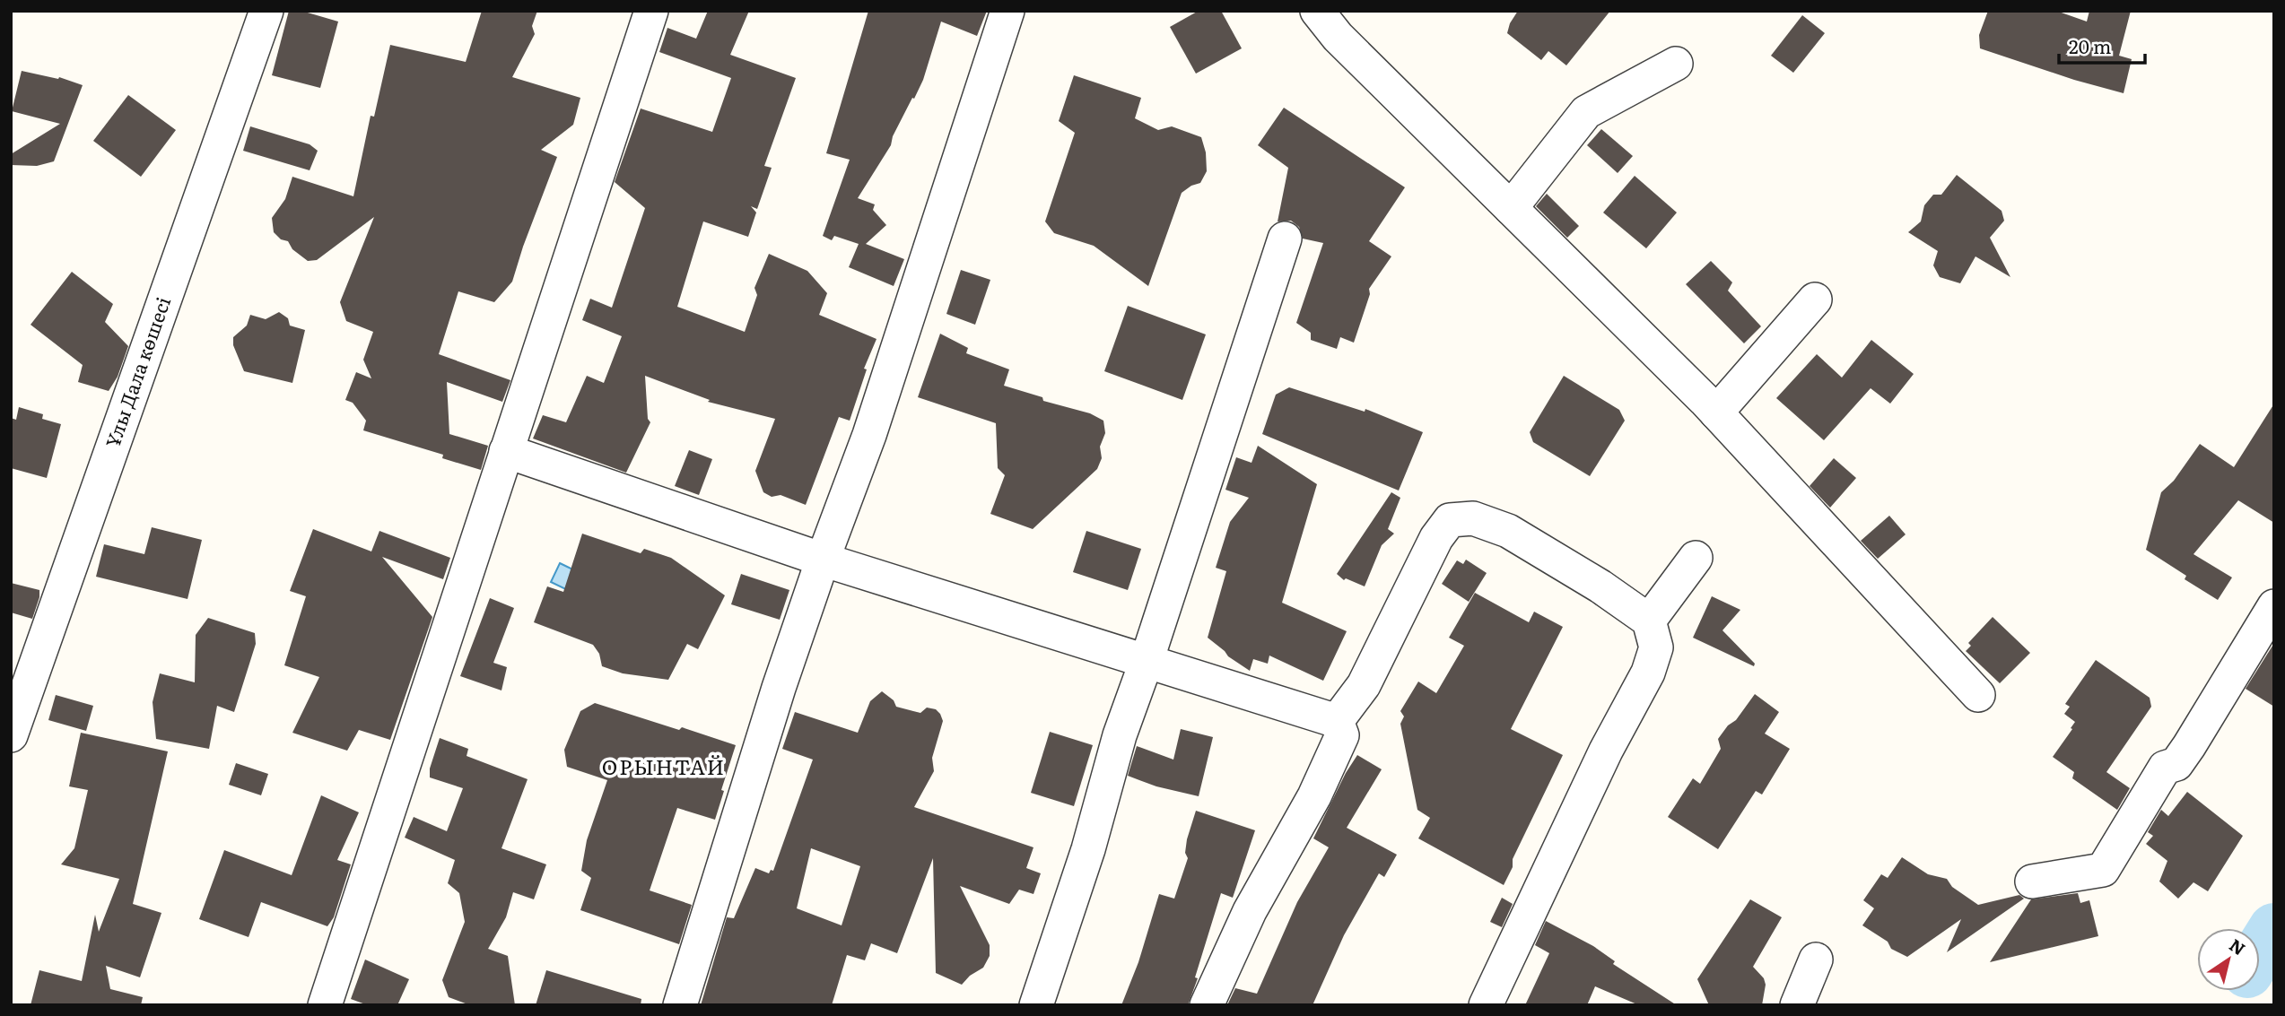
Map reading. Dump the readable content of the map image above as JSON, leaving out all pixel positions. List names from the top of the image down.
{
  "streets": {
    "street": ["Ұлы Дала көшесі"]
  },
  "districts": ["ОРЫНТАЙ"],
  "scale_bar": "20 m",
  "north": "top right"
}
